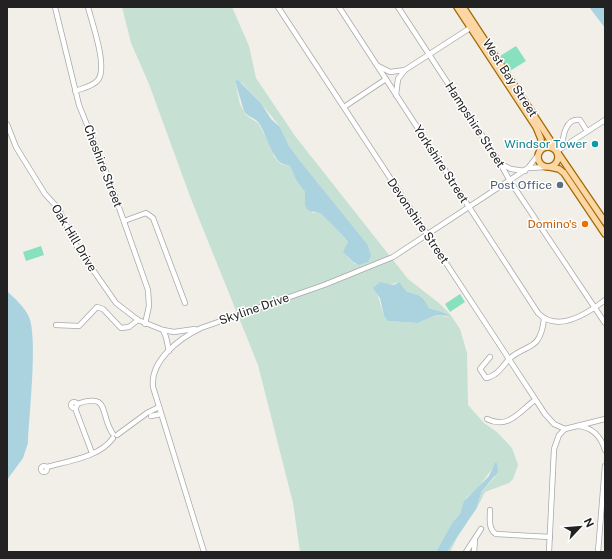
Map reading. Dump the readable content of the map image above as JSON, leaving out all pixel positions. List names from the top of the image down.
{
  "streets": {
    "main road": ["West Bay Street"],
    "street": [
      "Hampshire Street",
      "Yorkshire Street",
      "Cheshire Street",
      "Devonshire Street",
      "Oak Hill Drive",
      "Skyline Drive"
    ]
  },
  "crossings": [
    ["West Bay Street", "Skyline Drive"],
    ["Hampshire Street", "Skyline Drive"],
    ["Yorkshire Street", "Skyline Drive"],
    ["Cheshire Street", "Oak Hill Drive"],
    ["Devonshire Street", "Skyline Drive"],
    ["Oak Hill Drive", "Skyline Drive"]
  ],
  "places": ["Windsor Tower", "Post Office", "Domino's"],
  "north": "top right"
}
